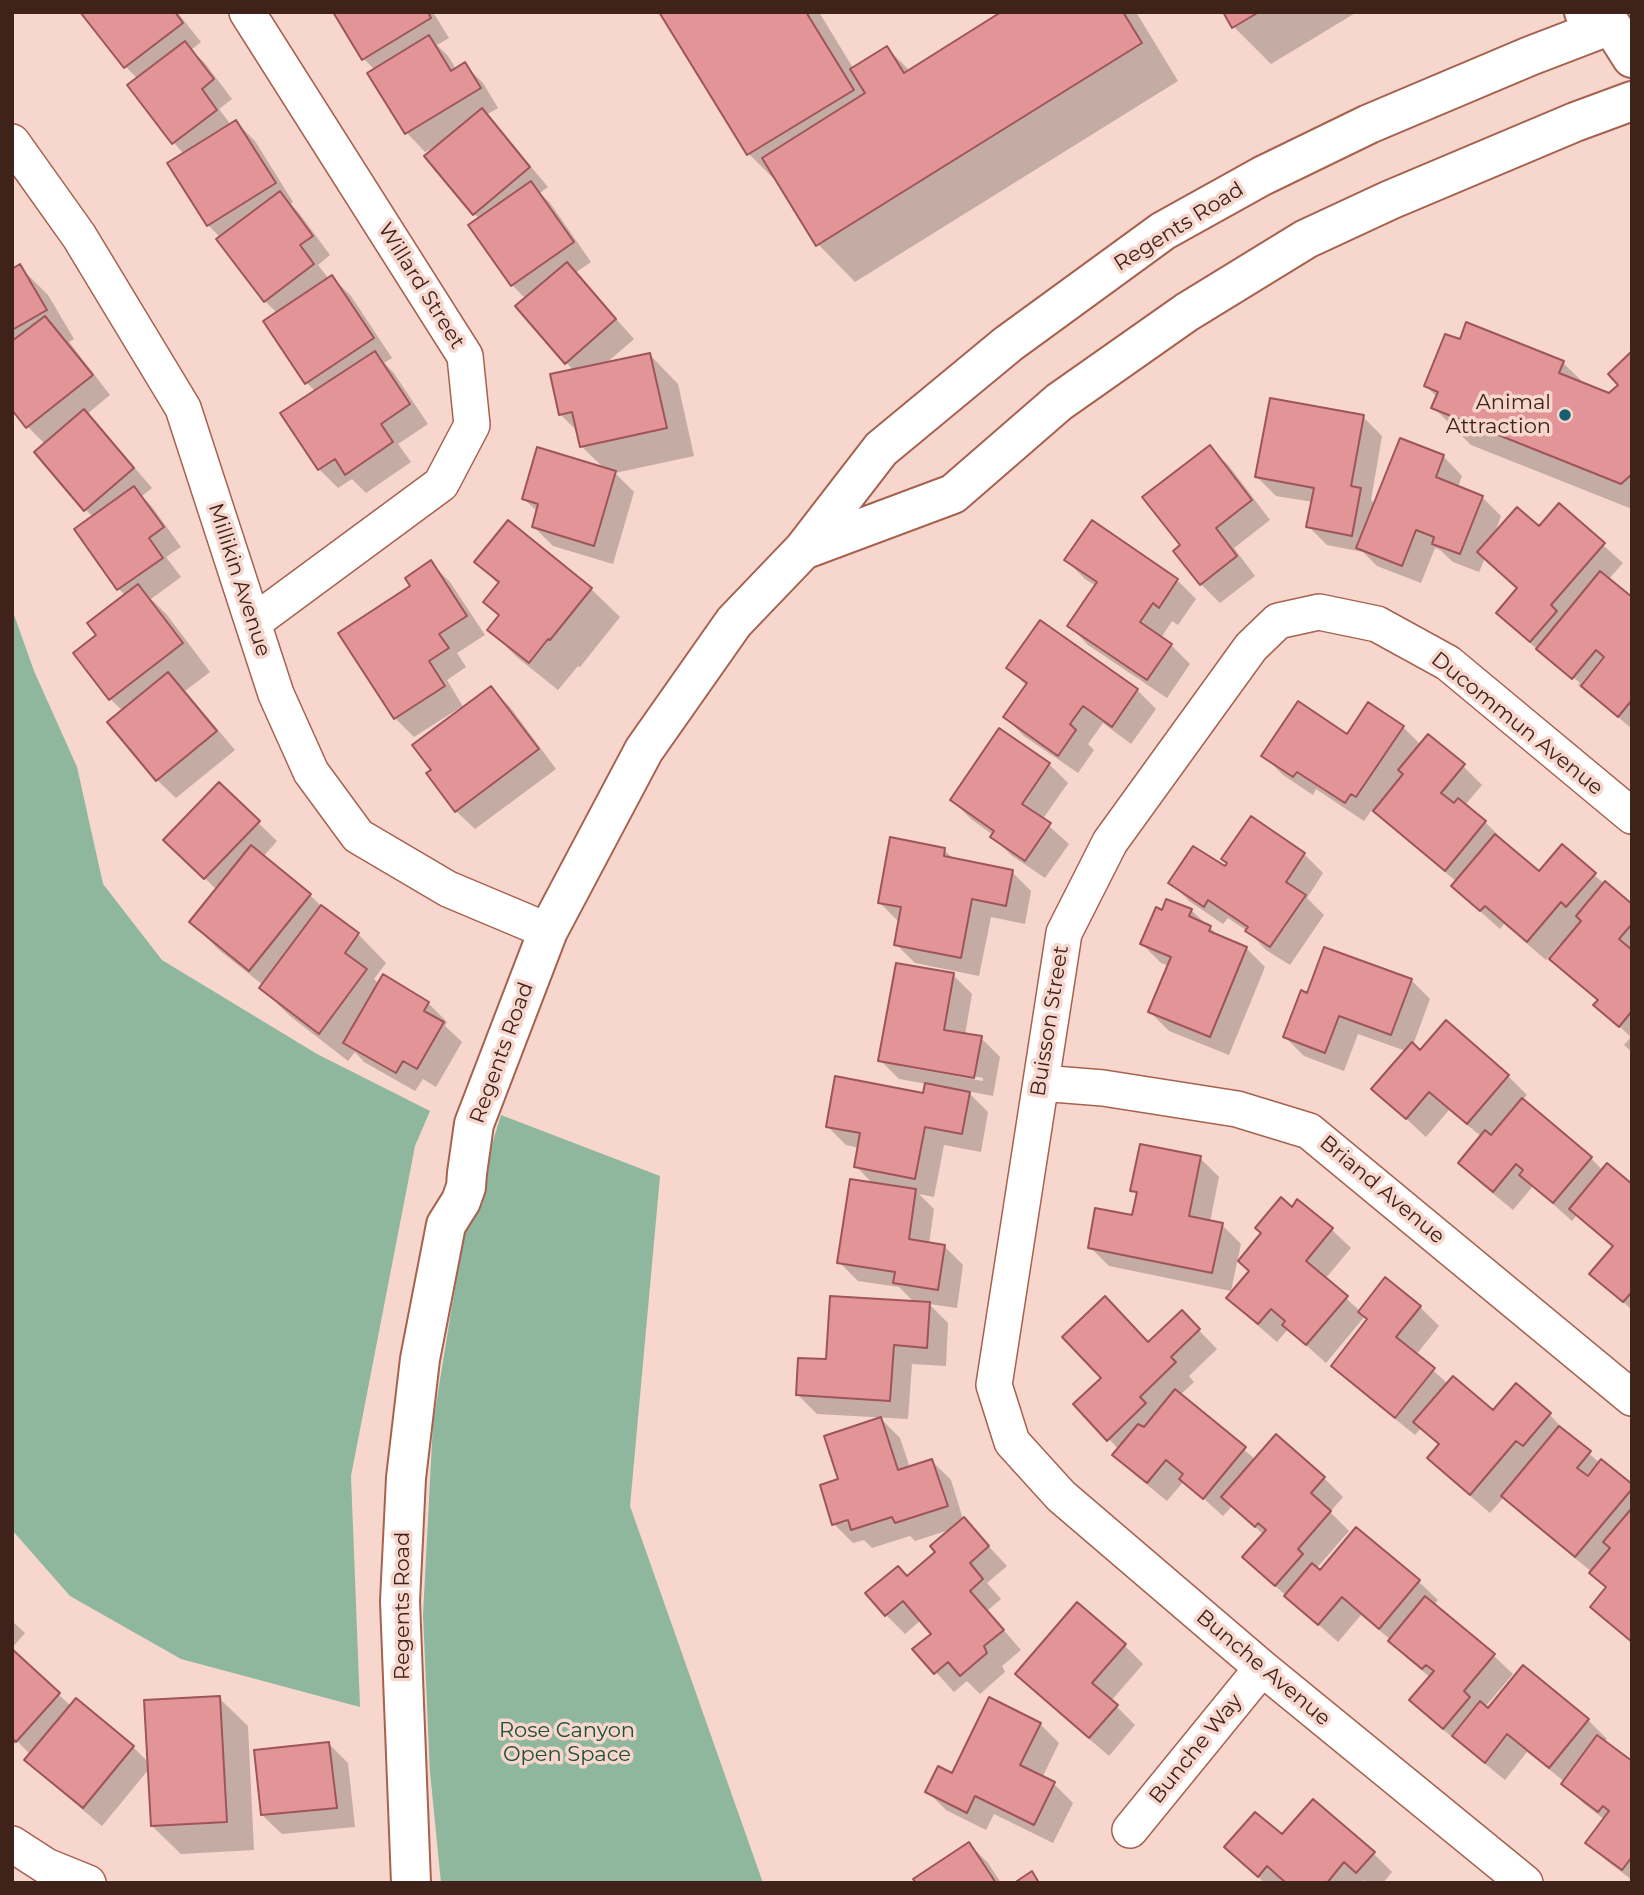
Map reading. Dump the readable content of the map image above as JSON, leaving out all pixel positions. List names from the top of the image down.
{
  "streets": {
    "street": [
      "Regents Road",
      "Willard Street",
      "Millikin Avenue",
      "Ducommun Avenue",
      "Buisson Street",
      "Briand Avenue",
      "Bunche Avenue",
      "Bunche Way"
    ]
  },
  "crossings": [
    ["Regents Road", "Millikin Avenue"],
    ["Willard Street", "Millikin Avenue"],
    ["Ducommun Avenue", "Buisson Street"],
    ["Buisson Street", "Briand Avenue"],
    ["Buisson Street", "Bunche Avenue"],
    ["Bunche Avenue", "Bunche Way"]
  ],
  "parks": ["Rose Canyon Open Space"],
  "places": ["Animal Attraction"]
}
